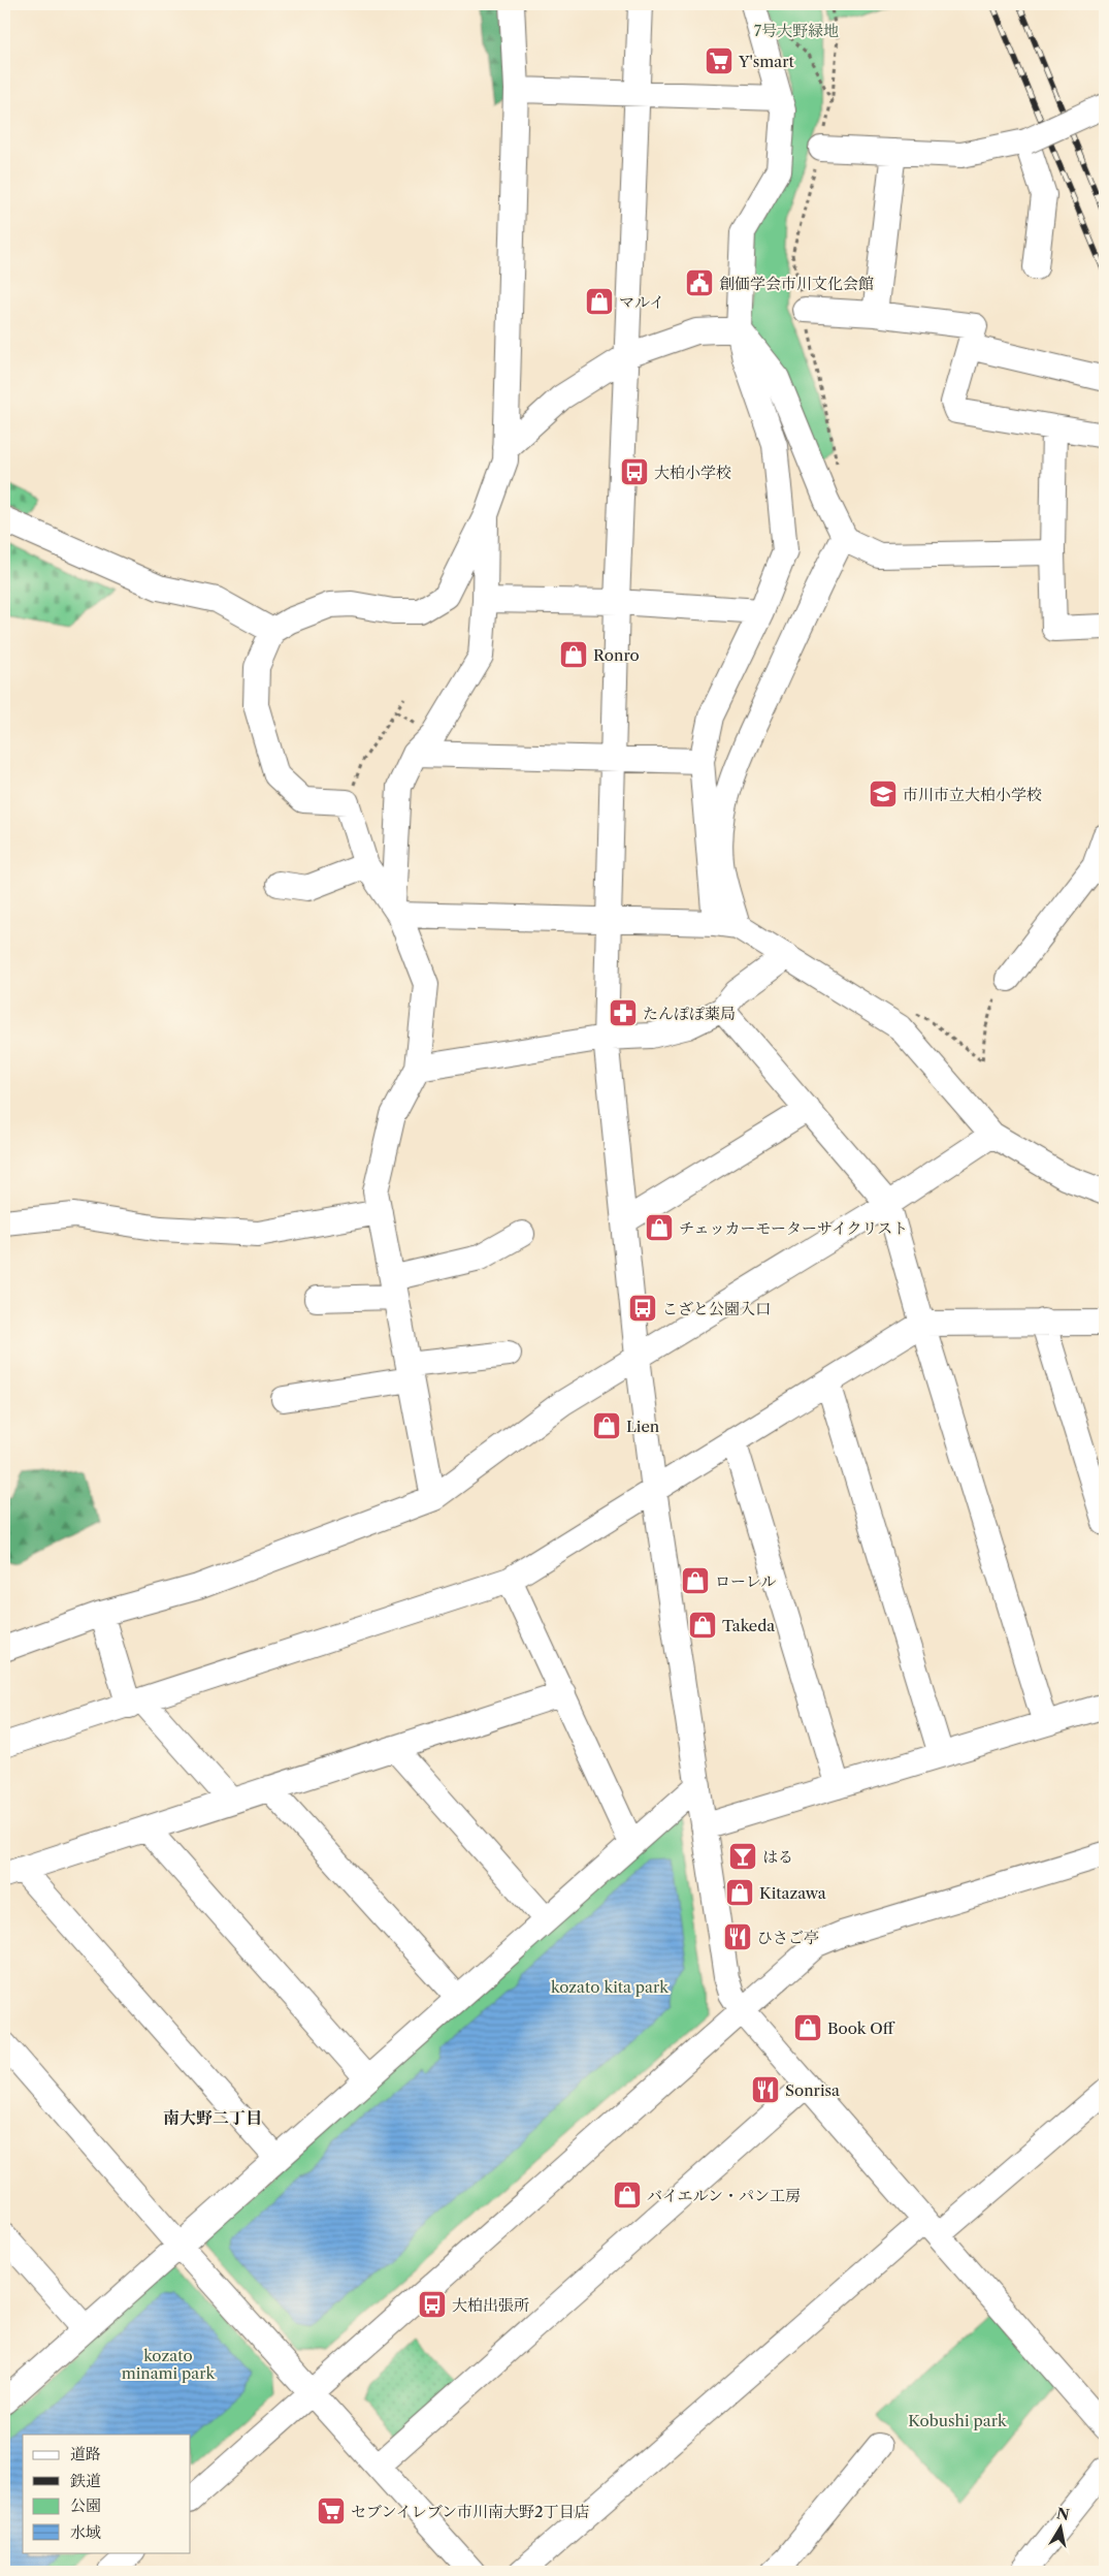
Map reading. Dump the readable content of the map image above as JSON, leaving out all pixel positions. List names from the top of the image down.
{
  "districts": ["南大野二丁目"],
  "parks": [
    "7号大野緑地",
    "kozato kita park",
    "kozato minami park",
    "Kobushi park"
  ],
  "places": {
    "supermarket": ["Y'smart", "セブンイレブン市川南大野2丁目店"],
    "public building": ["創価学会市川文化会館"],
    "shop": [
      "マルイ",
      "Ronro",
      "チェッカーモーターサイクリスト",
      "Lien",
      "ローレル",
      "Takeda",
      "Kitazawa",
      "Book Off",
      "バイエルン・パン工房"
    ],
    "bus stop": ["大柏小学校", "こざと公園入口", "大柏出張所"],
    "school or university": ["市川市立大柏小学校"],
    "pharmacy": ["たんぽぽ薬局"],
    "bar": ["はる"],
    "restaurant": ["ひさご亭", "Sonrisa"]
  },
  "legend": [
    "道路",
    "鉄道",
    "公園",
    "水域"
  ],
  "north": "top"
}
